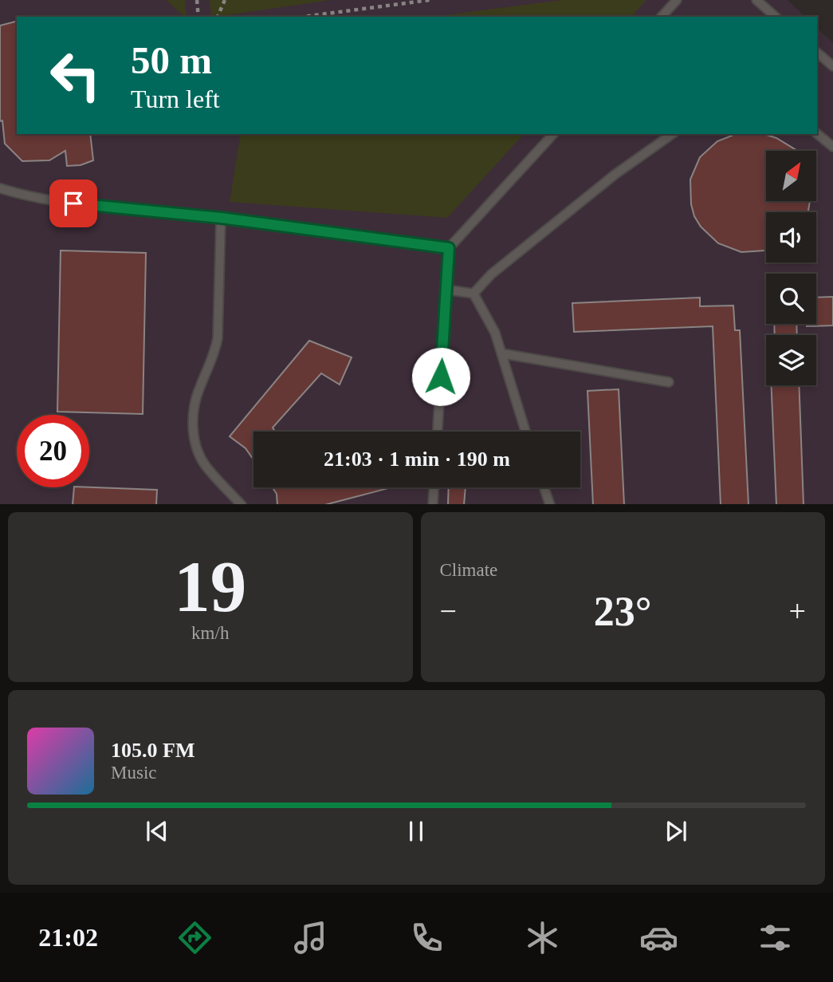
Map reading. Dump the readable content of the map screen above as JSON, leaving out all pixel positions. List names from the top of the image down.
{
  "north": "top right",
  "page": {
    "turn": ["50 m", "Turn left"],
    "limit": "20",
    "trip": "21:03 · 1 min · 190 m",
    "tile": [
      ["19", "km/h"],
      "Climate"
    ],
    "heat": ["−", "23°", "+"],
    "song": ["105.0 FM", "Music"],
    "tabs": "21:02"
  }
}
